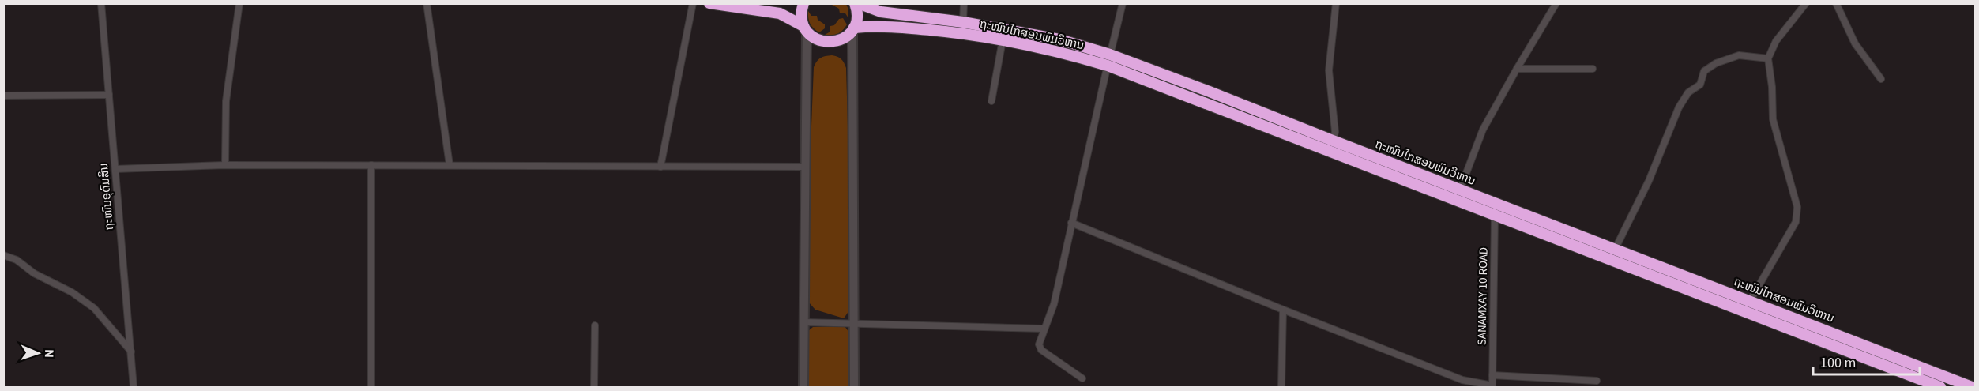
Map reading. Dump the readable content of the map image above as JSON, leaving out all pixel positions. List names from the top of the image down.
{
  "streets": {
    "highway": ["ຖະໜົນໄກສອນພົມວິຫານ"],
    "street": ["ຖະໜົນອຸດົມສິນ", "SANAMXAY 10 ROAD"]
  },
  "crossings": [
    ["ຖະໜົນໄກສອນພົມວິຫານ", "SANAMXAY 10 ROAD"]
  ],
  "scale_bar": "100 m",
  "north": "right"
}
